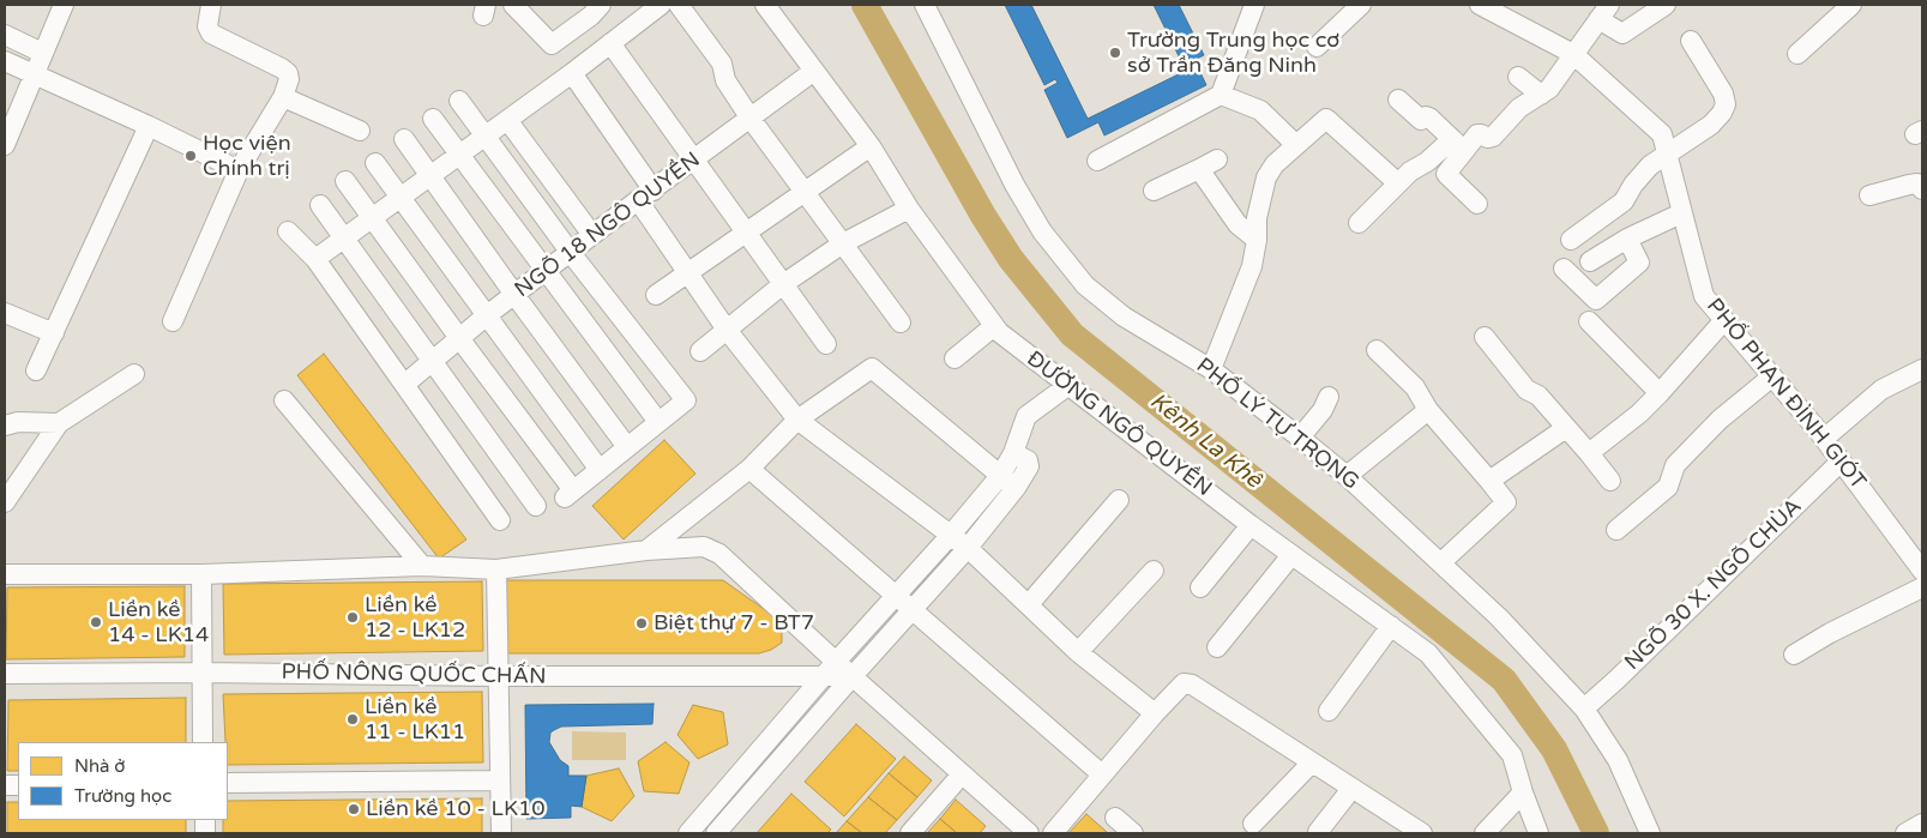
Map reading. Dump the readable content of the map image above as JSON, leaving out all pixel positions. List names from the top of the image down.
{
  "streets": {
    "street": [
      "NGÕ 18 NGÔ QUYỀN",
      "PHỐ PHAN ĐÌNH GIÓT",
      "ĐƯỜNG NGÔ QUYỀN",
      "PHỐ LÝ TỰ TRỌNG",
      "NGÕ 30 X. NGÕ CHÙA",
      "PHỐ NÔNG QUỐC CHẤN"
    ]
  },
  "crossings": [
    ["NGÕ 18 NGÔ QUYỀN", "ĐƯỜNG NGÔ QUYỀN"],
    ["PHỐ PHAN ĐÌNH GIÓT", "NGÕ 30 X. NGÕ CHÙA"],
    ["PHỐ LÝ TỰ TRỌNG", "NGÕ 30 X. NGÕ CHÙA"]
  ],
  "water": ["Kênh La Khê"],
  "places": [
    "Trường Trung học cơ sở Trần Đăng Ninh",
    "Học viện Chính trị",
    "Liền kề 12 - LK12",
    "Liền kề 14 - LK14",
    "Biệt thự 7 - BT7",
    "Liền kề 11 - LK11",
    "Liền kề 10 - LK10"
  ],
  "legend": ["Nhà ở", "Trường học"]
}
